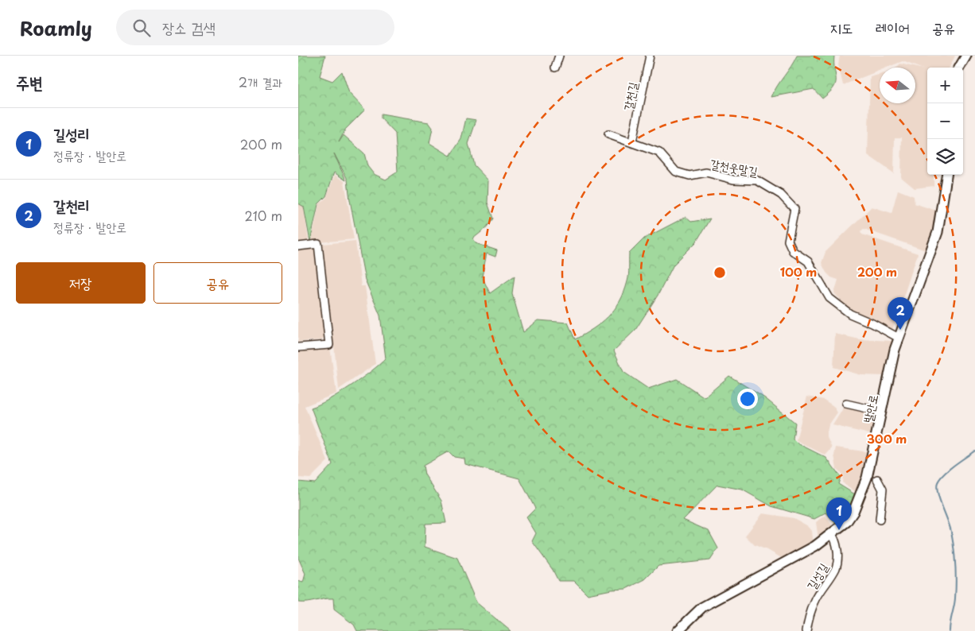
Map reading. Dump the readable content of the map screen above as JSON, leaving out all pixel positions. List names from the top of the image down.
{
  "streets": {
    "main road": ["발안로"],
    "street": ["갈천길", "갈천웃말길", "길성길"]
  },
  "crossings": [
    ["갈천길", "갈천웃말길"],
    ["갈천웃말길", "발안로"],
    ["발안로", "길성길"]
  ],
  "north": "left",
  "page": {
    "header": "Roamly",
    "search": "장소 검색",
    "nav": ["지도", "레이어", "공유"],
    "heading": ["주변", "2개 결과"],
    "map_buttons": ["+", "−"],
    "list": [
      {
        "mark": "1",
        "name": "길성리",
        "note": "정류장 · 발안로",
        "value": "200 m"
      },
      {
        "mark": "2",
        "name": "갈천리",
        "note": "정류장 · 발안로",
        "value": "210 m"
      }
    ],
    "buttons": ["저장", "공유"],
    "pins": ["2", "1"]
  },
  "rings": ["100 m", "200 m", "300 m"]
}
